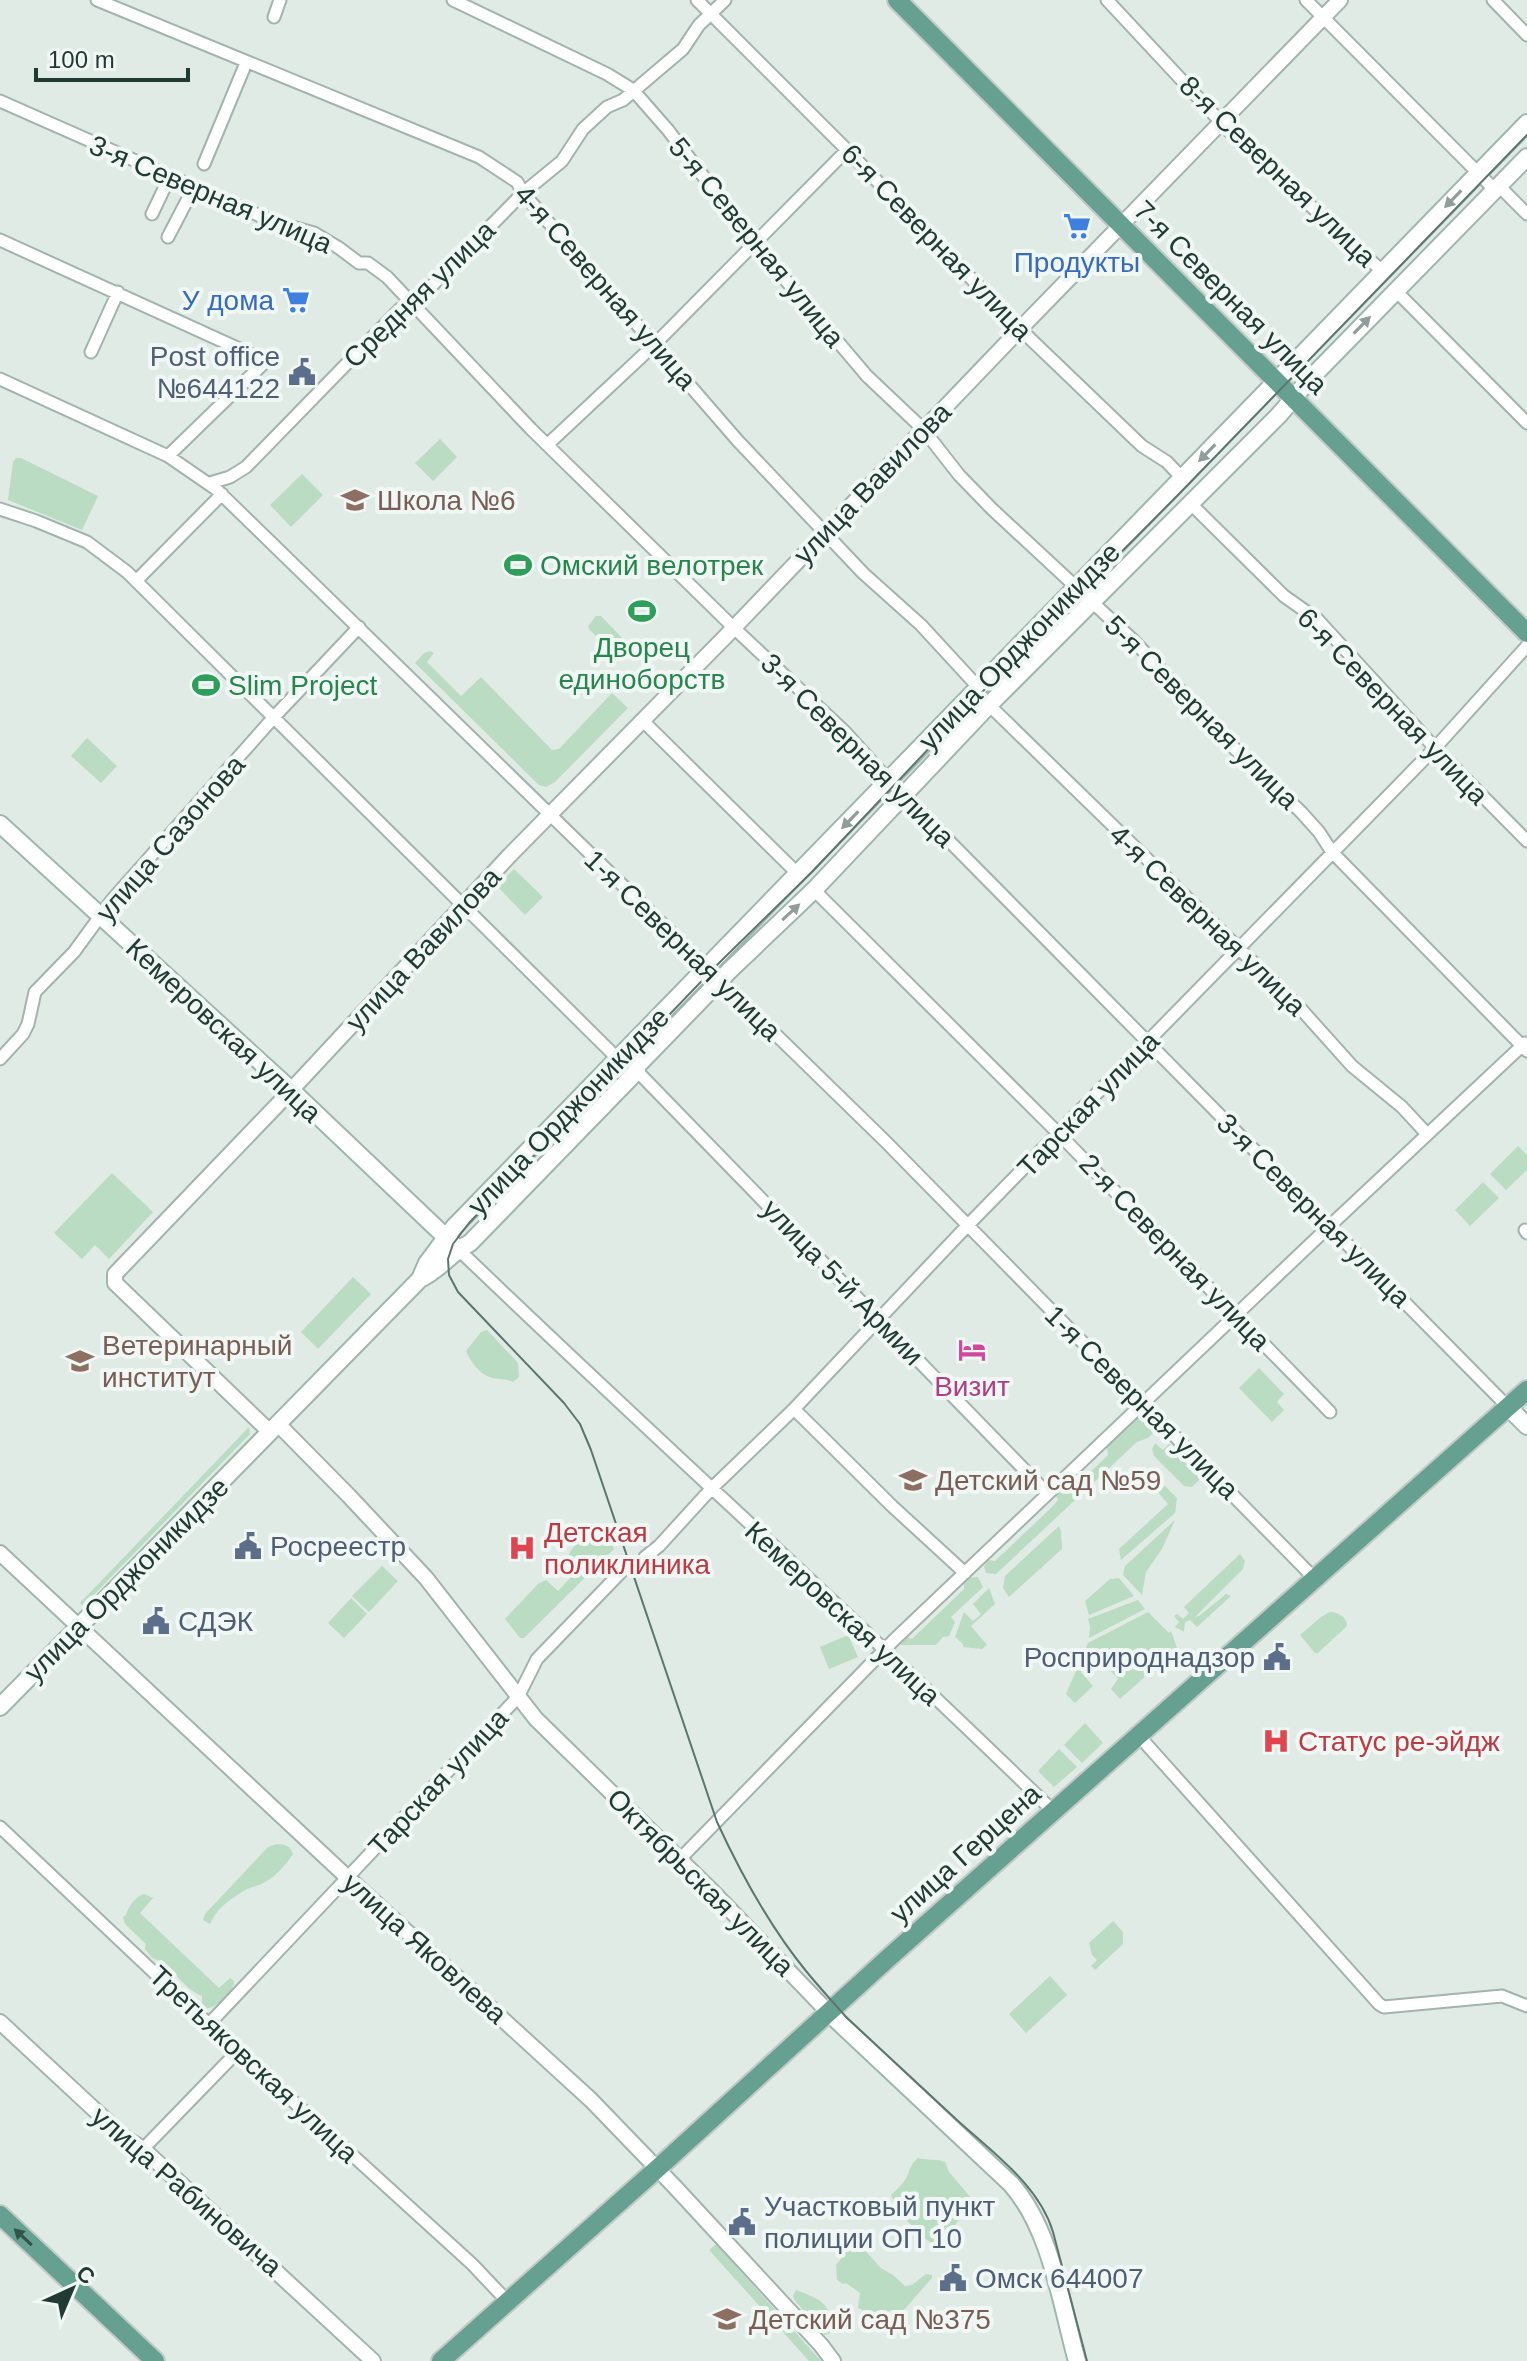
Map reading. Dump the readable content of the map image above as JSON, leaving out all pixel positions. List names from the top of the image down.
{
  "streets": {
    "main road": [
      "3-я Северная улица",
      "7-я Северная улица",
      "улица Орджоникидзе",
      "Кемеровская улица",
      "улица Герцена",
      "Октябрьская улица"
    ],
    "street": [
      "8-я Северная улица",
      "5-я Северная улица",
      "6-я Северная улица",
      "4-я Северная улица",
      "Средняя улица",
      "улица Вавилова",
      "улица Сазонова",
      "1-я Северная улица",
      "Тарская улица",
      "2-я Северная улица",
      "улица 5-й Армии",
      "улица Яковлева",
      "Третьяковская улица",
      "улица Рабиновича"
    ]
  },
  "crossings": [
    ["8-я Северная улица", "улица Вавилова"],
    ["8-я Северная улица", "улица Орджоникидзе"],
    ["3-я Северная улица", "Средняя улица"],
    ["3-я Северная улица", "улица Вавилова"],
    ["3-я Северная улица", "улица Орджоникидзе"],
    ["3-я Северная улица", "Тарская улица"],
    ["3-я Северная улица", "улица Герцена"],
    ["5-я Северная улица", "Средняя улица"],
    ["5-я Северная улица", "улица Вавилова"],
    ["5-я Северная улица", "улица Орджоникидзе"],
    ["5-я Северная улица", "Тарская улица"],
    ["6-я Северная улица", "Средняя улица"],
    ["6-я Северная улица", "улица Вавилова"],
    ["6-я Северная улица", "улица Орджоникидзе"],
    ["6-я Северная улица", "Тарская улица"],
    ["4-я Северная улица", "Средняя улица"],
    ["4-я Северная улица", "улица Вавилова"],
    ["4-я Северная улица", "улица Орджоникидзе"],
    ["4-я Северная улица", "Тарская улица"],
    ["Средняя улица", "1-я Северная улица"],
    ["7-я Северная улица", "улица Вавилова"],
    ["7-я Северная улица", "улица Орджоникидзе"],
    ["улица Вавилова", "1-я Северная улица"],
    ["улица Вавилова", "Кемеровская улица"],
    ["улица Вавилова", "Октябрьская улица"],
    ["улица Орджоникидзе", "1-я Северная улица"],
    ["улица Орджоникидзе", "Кемеровская улица"],
    ["улица Орджоникидзе", "2-я Северная улица"],
    ["улица Орджоникидзе", "улица 5-й Армии"],
    ["улица Орджоникидзе", "Октябрьская улица"],
    ["улица Орджоникидзе", "улица Яковлева"],
    ["улица Сазонова", "1-я Северная улица"],
    ["улица Сазонова", "Кемеровская улица"],
    ["1-я Северная улица", "Тарская улица"],
    ["1-я Северная улица", "улица Герцена"],
    ["Кемеровская улица", "Тарская улица"],
    ["Кемеровская улица", "улица Герцена"],
    ["Тарская улица", "2-я Северная улица"],
    ["Тарская улица", "улица 5-й Армии"],
    ["Тарская улица", "Октябрьская улица"],
    ["Тарская улица", "улица Яковлева"],
    ["Тарская улица", "Третьяковская улица"],
    ["улица Герцена", "Октябрьская улица"],
    ["улица Герцена", "улица Яковлева"],
    ["улица Герцена", "Третьяковская улица"]
  ],
  "places": {
    "supermarket": ["Продукты", "У дома"],
    "public building": [
      "Post office №644122",
      "Росреестр",
      "СДЭК",
      "Росприроднадзор",
      "Участковый пункт полиции ОП 10",
      "Омск 644007"
    ],
    "school or university": [
      "Школа №6",
      "Ветеринарный институт",
      "Детский сад №59",
      "Детский сад №375"
    ],
    "sports": ["Омский велотрек", "Дворец единоборств", "Slim Project"],
    "hotel": ["Визит"],
    "hospital": ["Детская поликлиника", "Статус ре-эйдж"]
  },
  "scale_bar": "100 m",
  "north": "top right"
}
